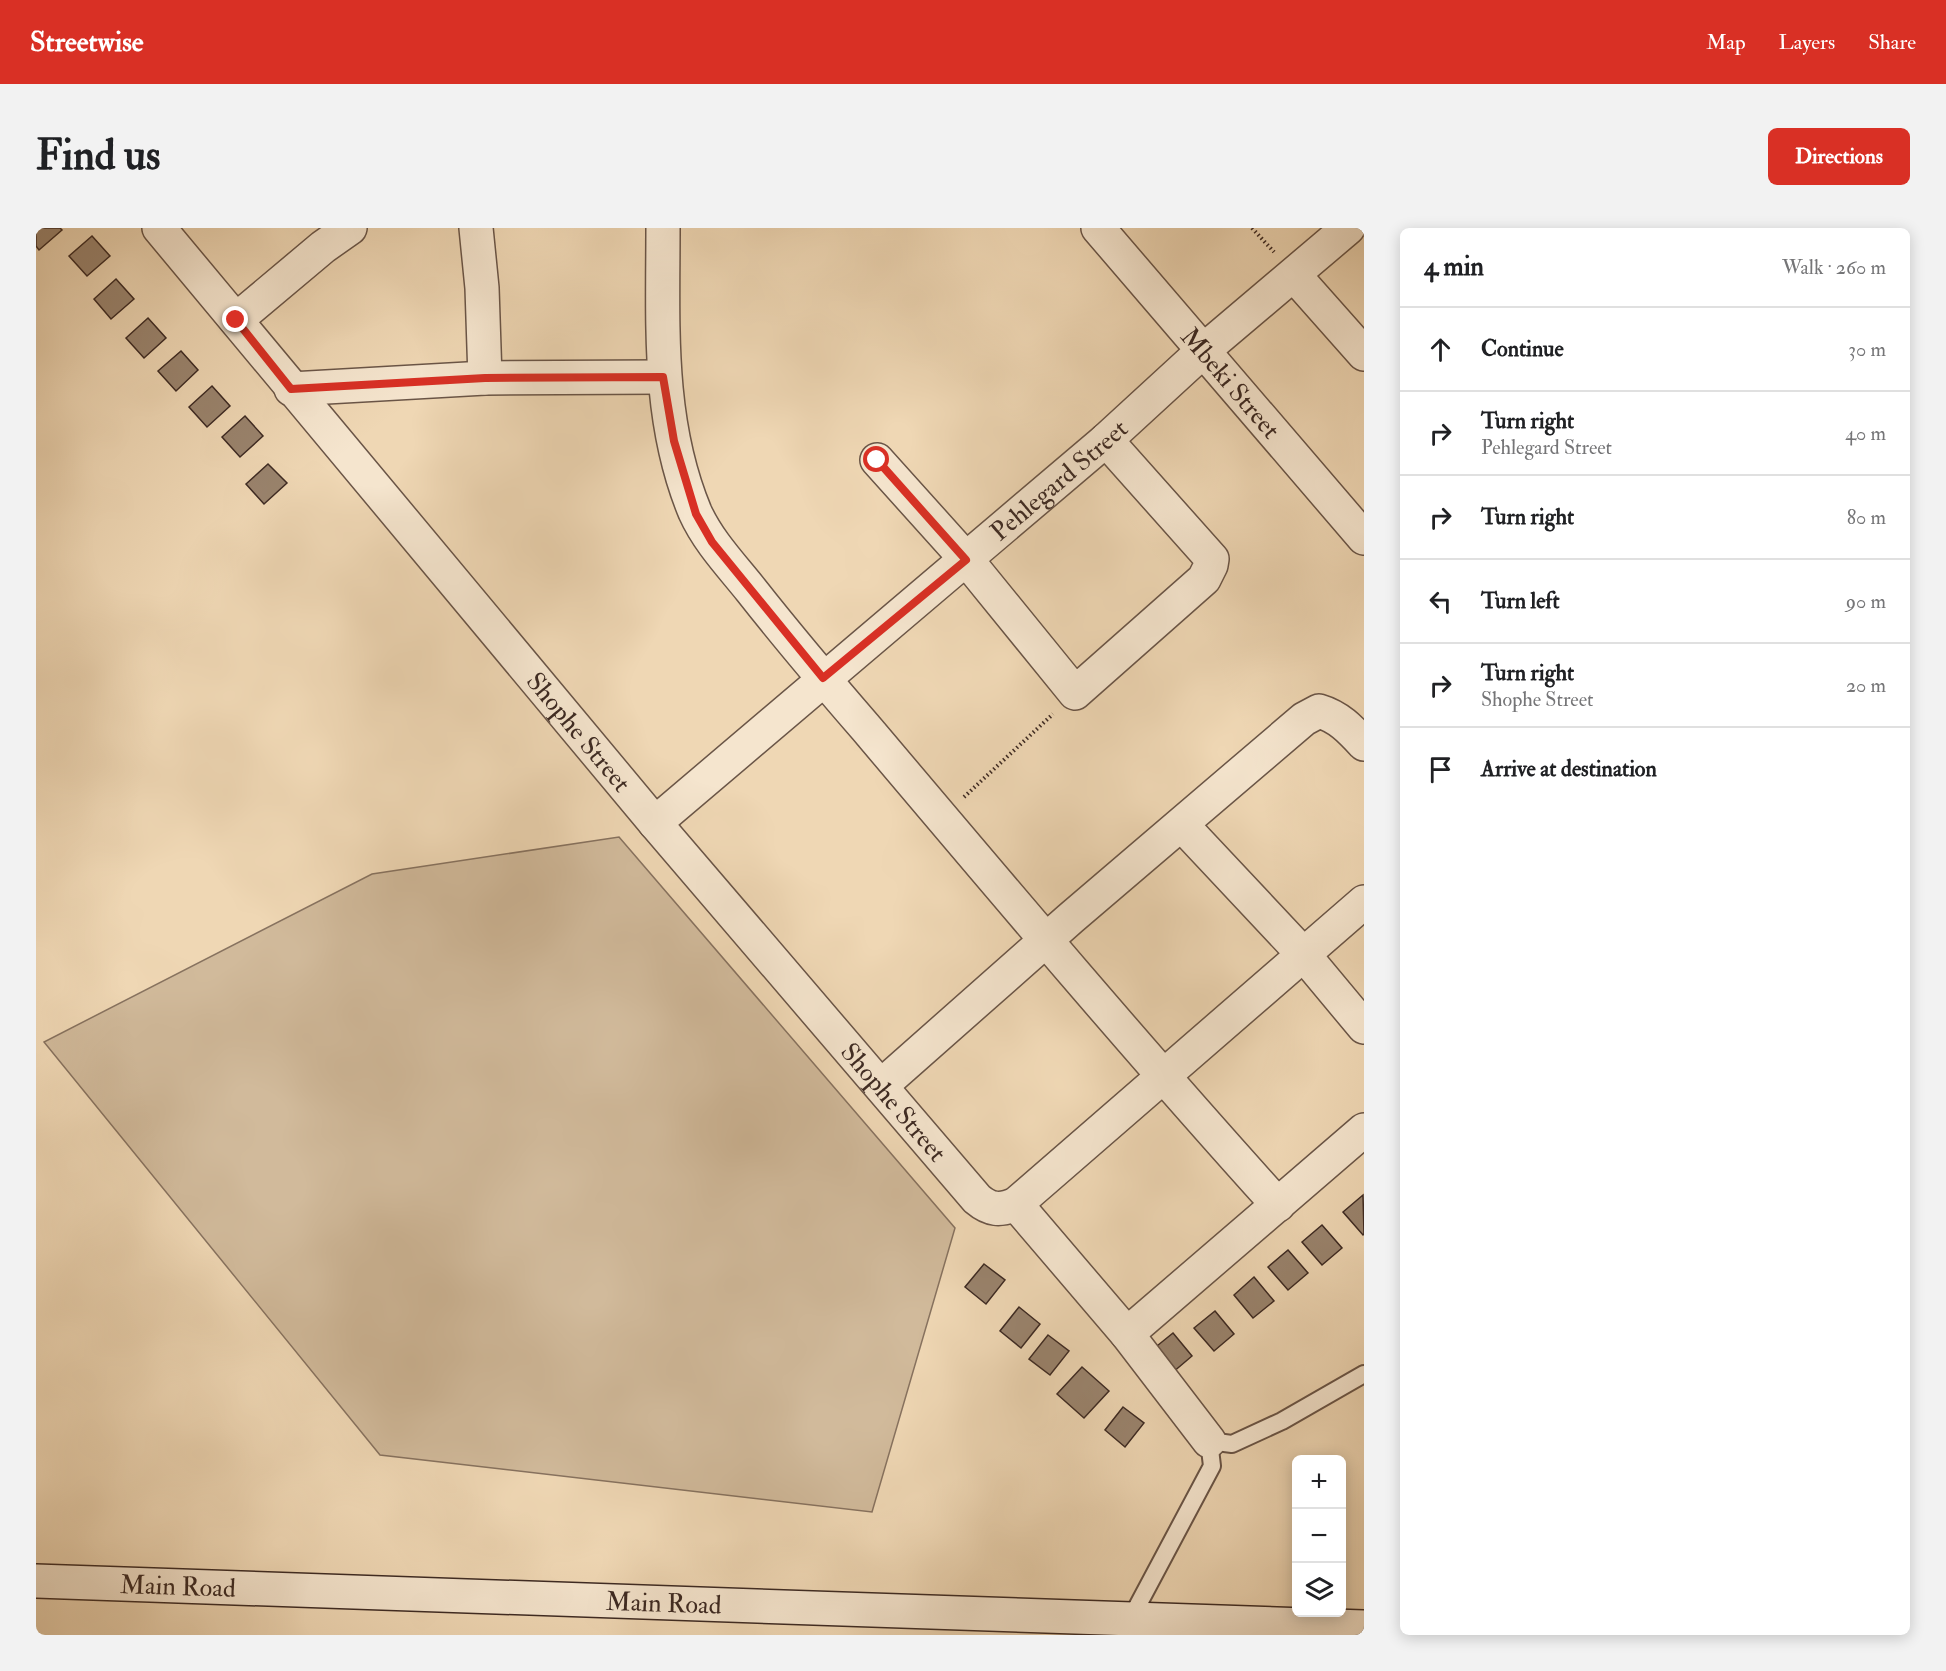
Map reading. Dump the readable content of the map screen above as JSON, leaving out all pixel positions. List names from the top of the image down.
{
  "streets": {
    "street": [
      "Mbeki Street",
      "Pehlegard Street",
      "Shophe Street",
      "Main Road"
    ]
  },
  "crossings": [
    ["Mbeki Street", "Pehlegard Street"],
    ["Pehlegard Street", "Shophe Street"]
  ],
  "page": {
    "header": "Streetwise",
    "nav": ["Map", "Layers", "Share"],
    "buttons": "Directions",
    "title": "Find us",
    "heading": ["4 min", "Walk · 260 m"],
    "list": [
      ["Continue", "30 m"],
      ["Turn right", "Pehlegard Street", "40 m"],
      ["Turn right", "80 m"],
      ["Turn left", "90 m"],
      ["Turn right", "Shophe Street", "20 m"],
      "Arrive at destination"
    ],
    "map_buttons": ["+", "−"]
  }
}
